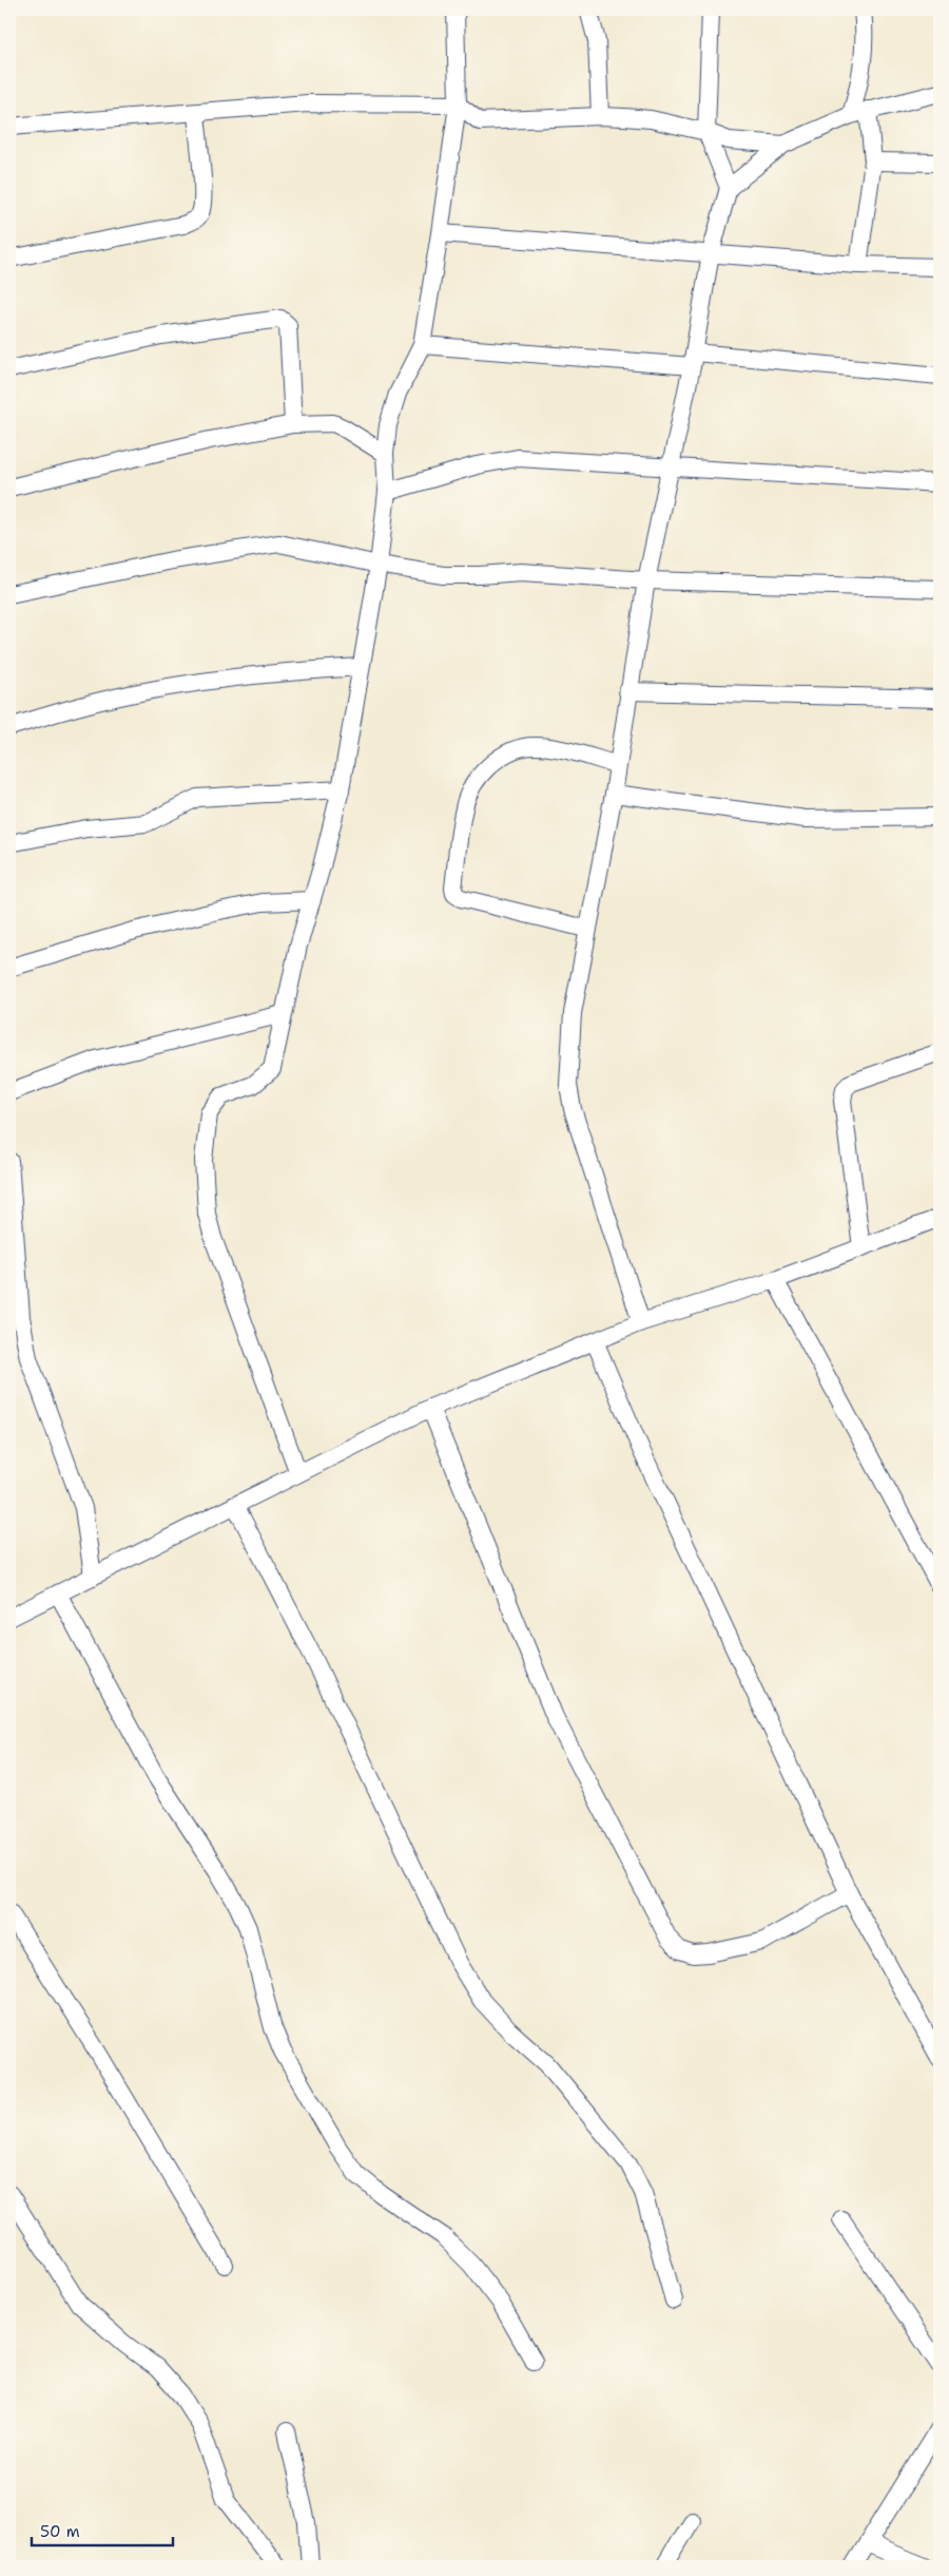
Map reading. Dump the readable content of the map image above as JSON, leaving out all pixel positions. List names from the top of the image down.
{
  "scale_bar": "50 m"
}
